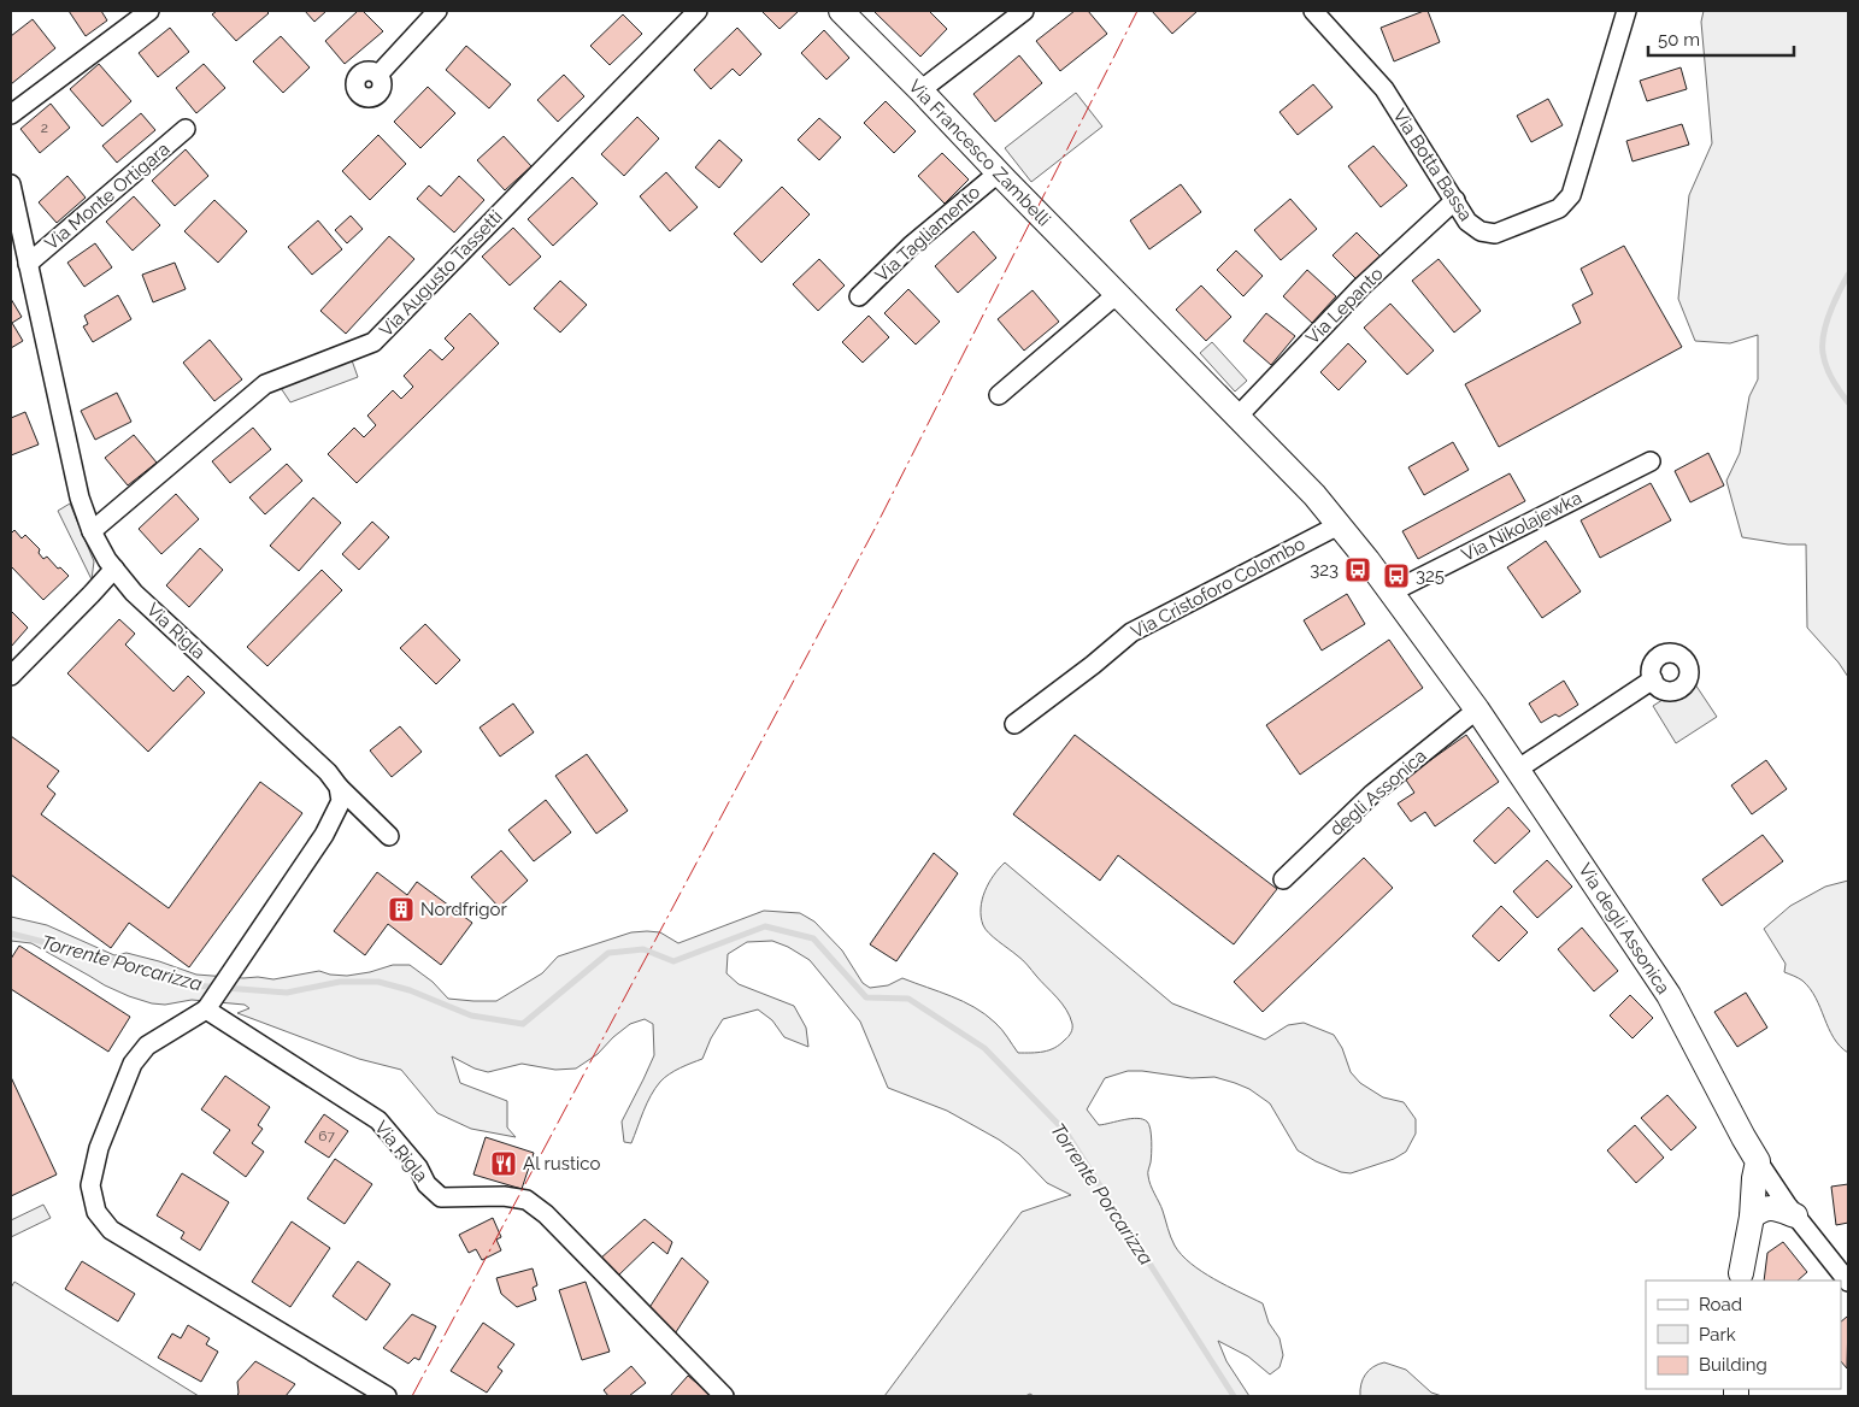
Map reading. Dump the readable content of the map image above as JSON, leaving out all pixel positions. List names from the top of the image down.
{
  "streets": {
    "main road": ["Via Francesco Zambelli", "Via degli Assonica"],
    "street": [
      "Via Botta Bassa",
      "Via Monte Ortigara",
      "Via Tagliamento",
      "Via Augusto Tassetti",
      "Via Lepanto",
      "Via Nikolajewka",
      "Via Cristoforo Colombo",
      "Via Rigla",
      "degli Assonica"
    ]
  },
  "crossings": [
    ["Via Francesco Zambelli", "Via Tagliamento"],
    ["Via Francesco Zambelli", "Via Lepanto"],
    ["Via Francesco Zambelli", "Via Nikolajewka"],
    ["Via Francesco Zambelli", "Via Cristoforo Colombo"],
    ["Via Francesco Zambelli", "Via degli Assonica"],
    ["Via Botta Bassa", "Via Lepanto"],
    ["Via Monte Ortigara", "Via Rigla"],
    ["Via Augusto Tassetti", "Via Rigla"],
    ["Via Nikolajewka", "Via degli Assonica"],
    ["degli Assonica", "Via degli Assonica"]
  ],
  "water": ["Torrente Porcarizza"],
  "places": {
    "bus stop": ["323", "325"],
    "building": ["Nordfrigor"],
    "restaurant": ["Al rustico"]
  },
  "house_numbers": ["2", "67"],
  "legend": ["Road", "Park", "Building"],
  "scale_bar": "50 m"
}
